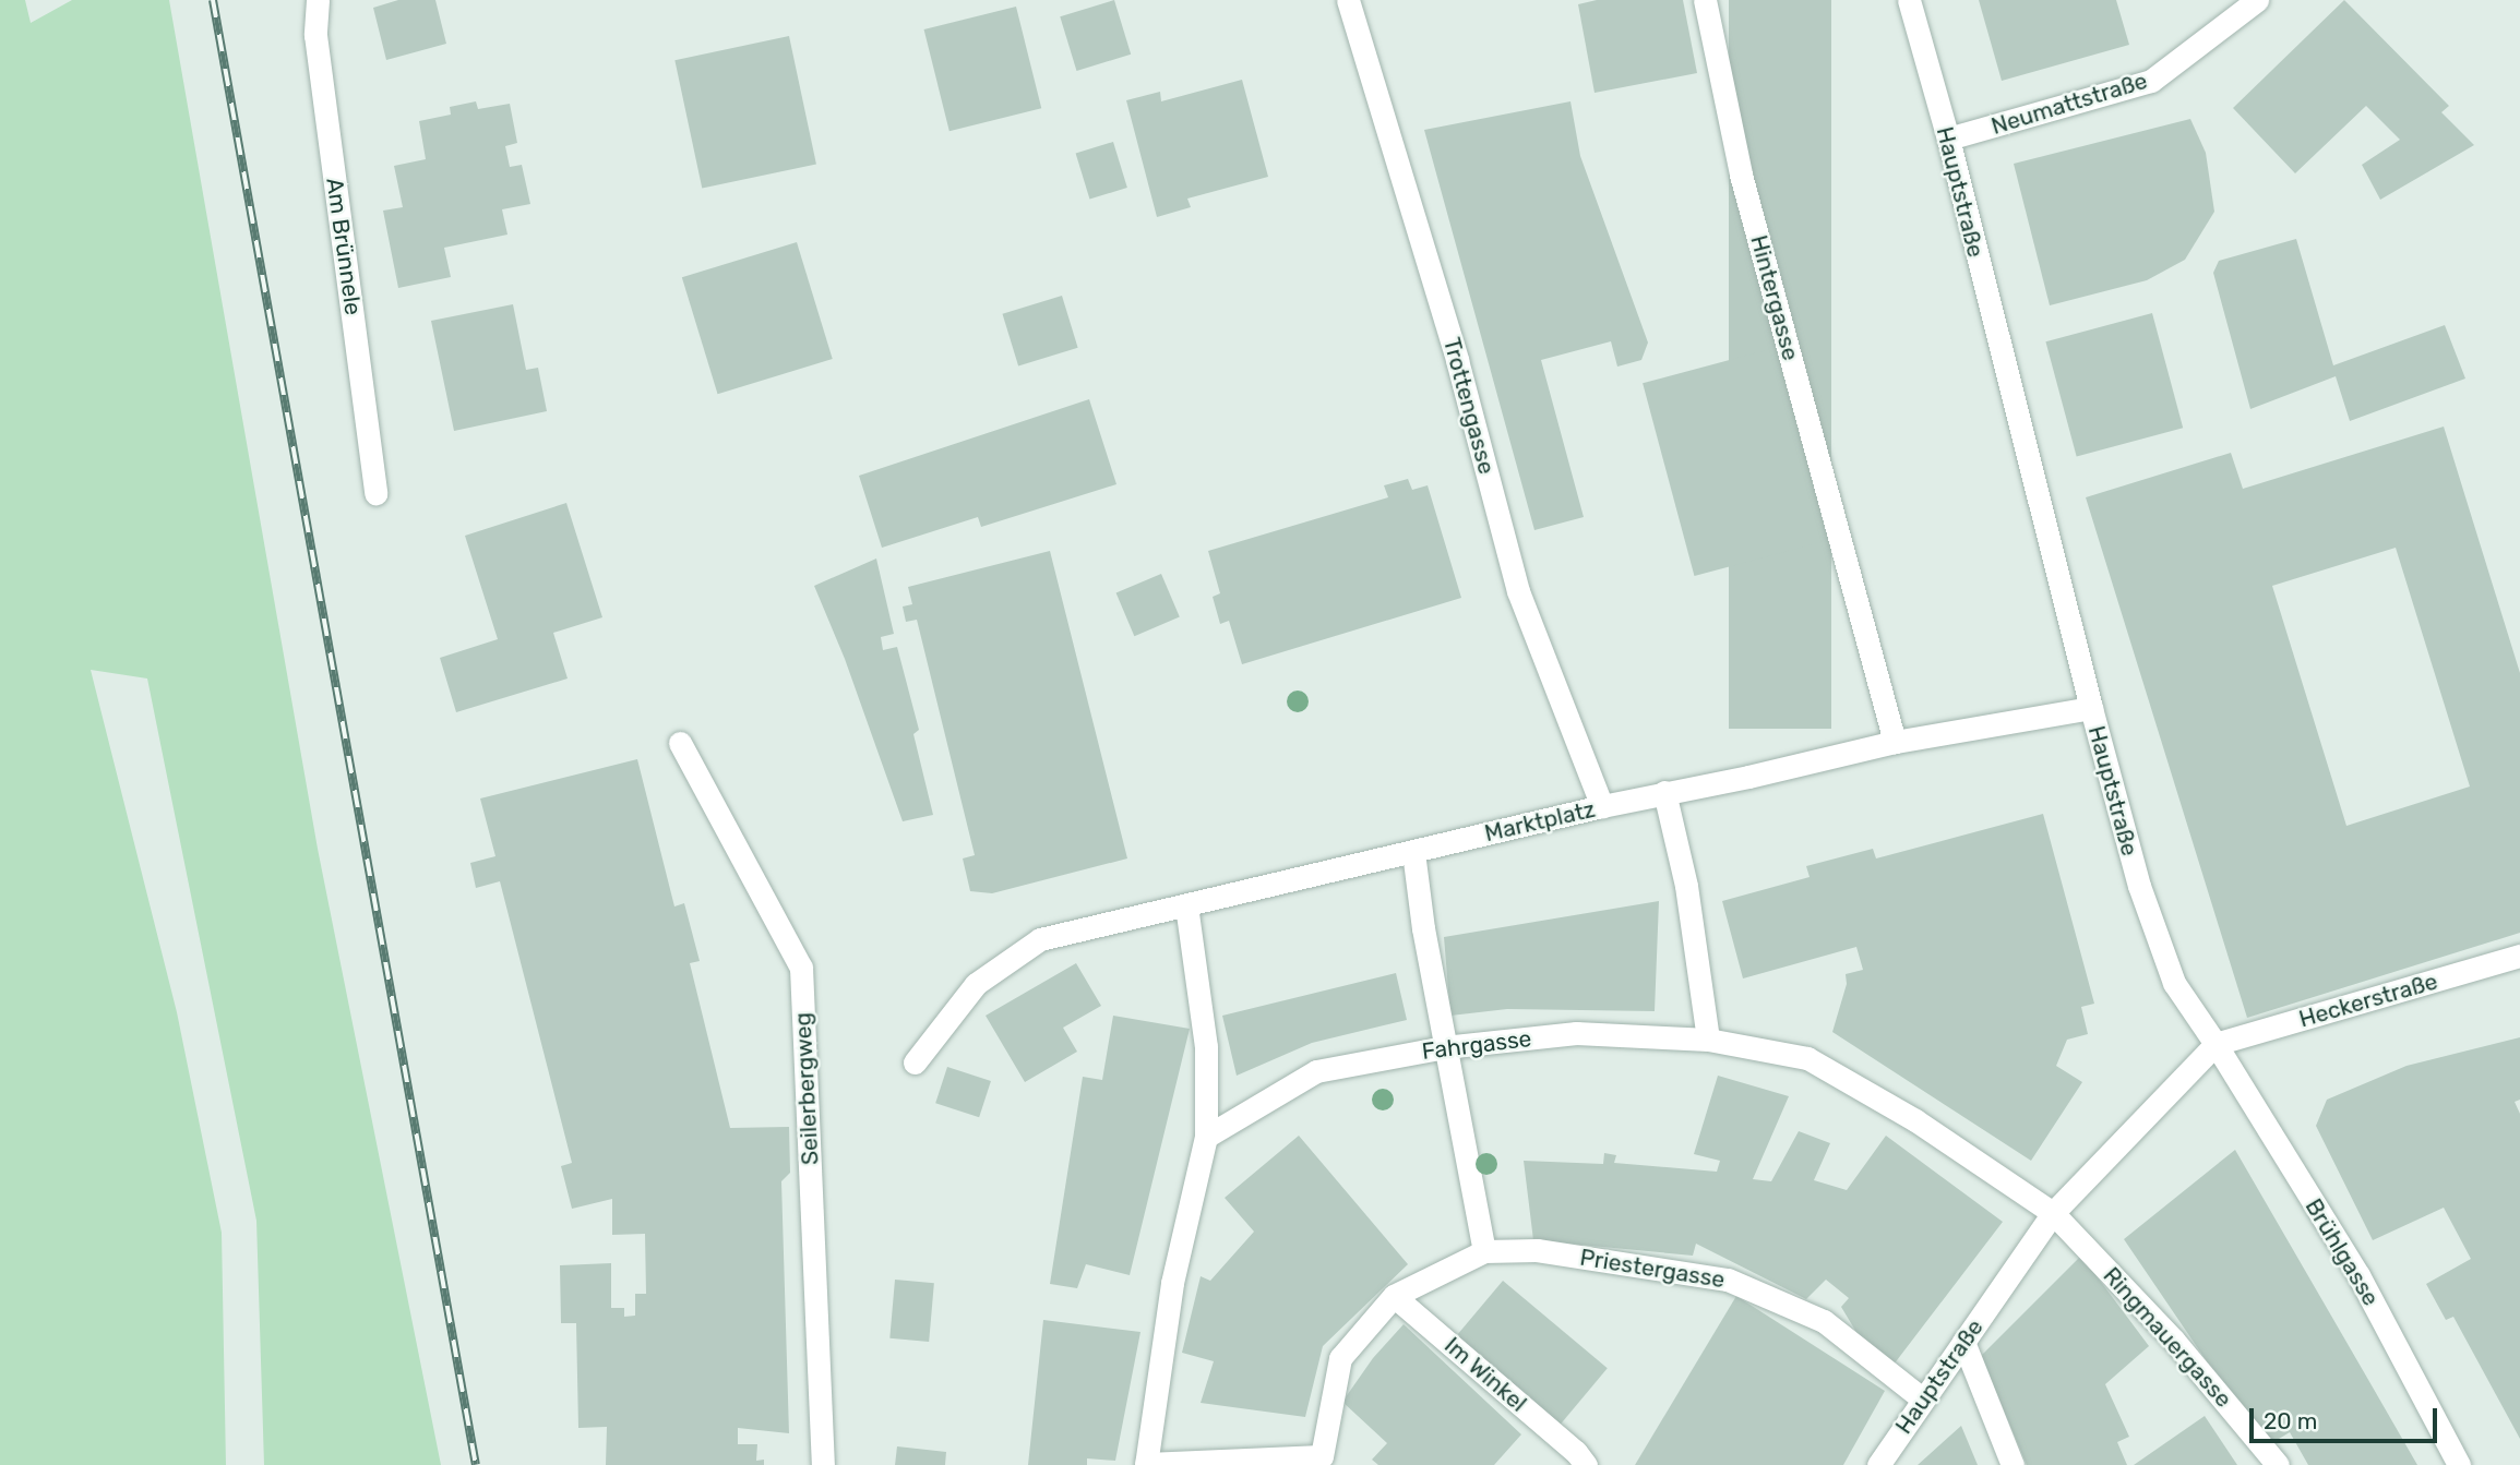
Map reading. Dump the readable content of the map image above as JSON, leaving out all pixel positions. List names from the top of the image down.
{
  "streets": {
    "street": [
      "Neumattstraße",
      "Hauptstraße",
      "Am Brünnele",
      "Hintergasse",
      "Trottengasse",
      "Marktplatz",
      "Heckerstraße",
      "Fahrgasse",
      "Seilerbergweg",
      "Brühlgasse",
      "Priestergasse",
      "Ringmauergasse",
      "Im Winkel"
    ]
  },
  "crossings": [
    ["Neumattstraße", "Hauptstraße"],
    ["Hauptstraße", "Marktplatz"],
    ["Hauptstraße", "Heckerstraße"],
    ["Hauptstraße", "Fahrgasse"],
    ["Hauptstraße", "Brühlgasse"],
    ["Hauptstraße", "Priestergasse"],
    ["Hauptstraße", "Ringmauergasse"],
    ["Hintergasse", "Marktplatz"],
    ["Trottengasse", "Marktplatz"],
    ["Heckerstraße", "Brühlgasse"],
    ["Fahrgasse", "Ringmauergasse"],
    ["Priestergasse", "Im Winkel"]
  ],
  "scale_bar": "20 m"
}
